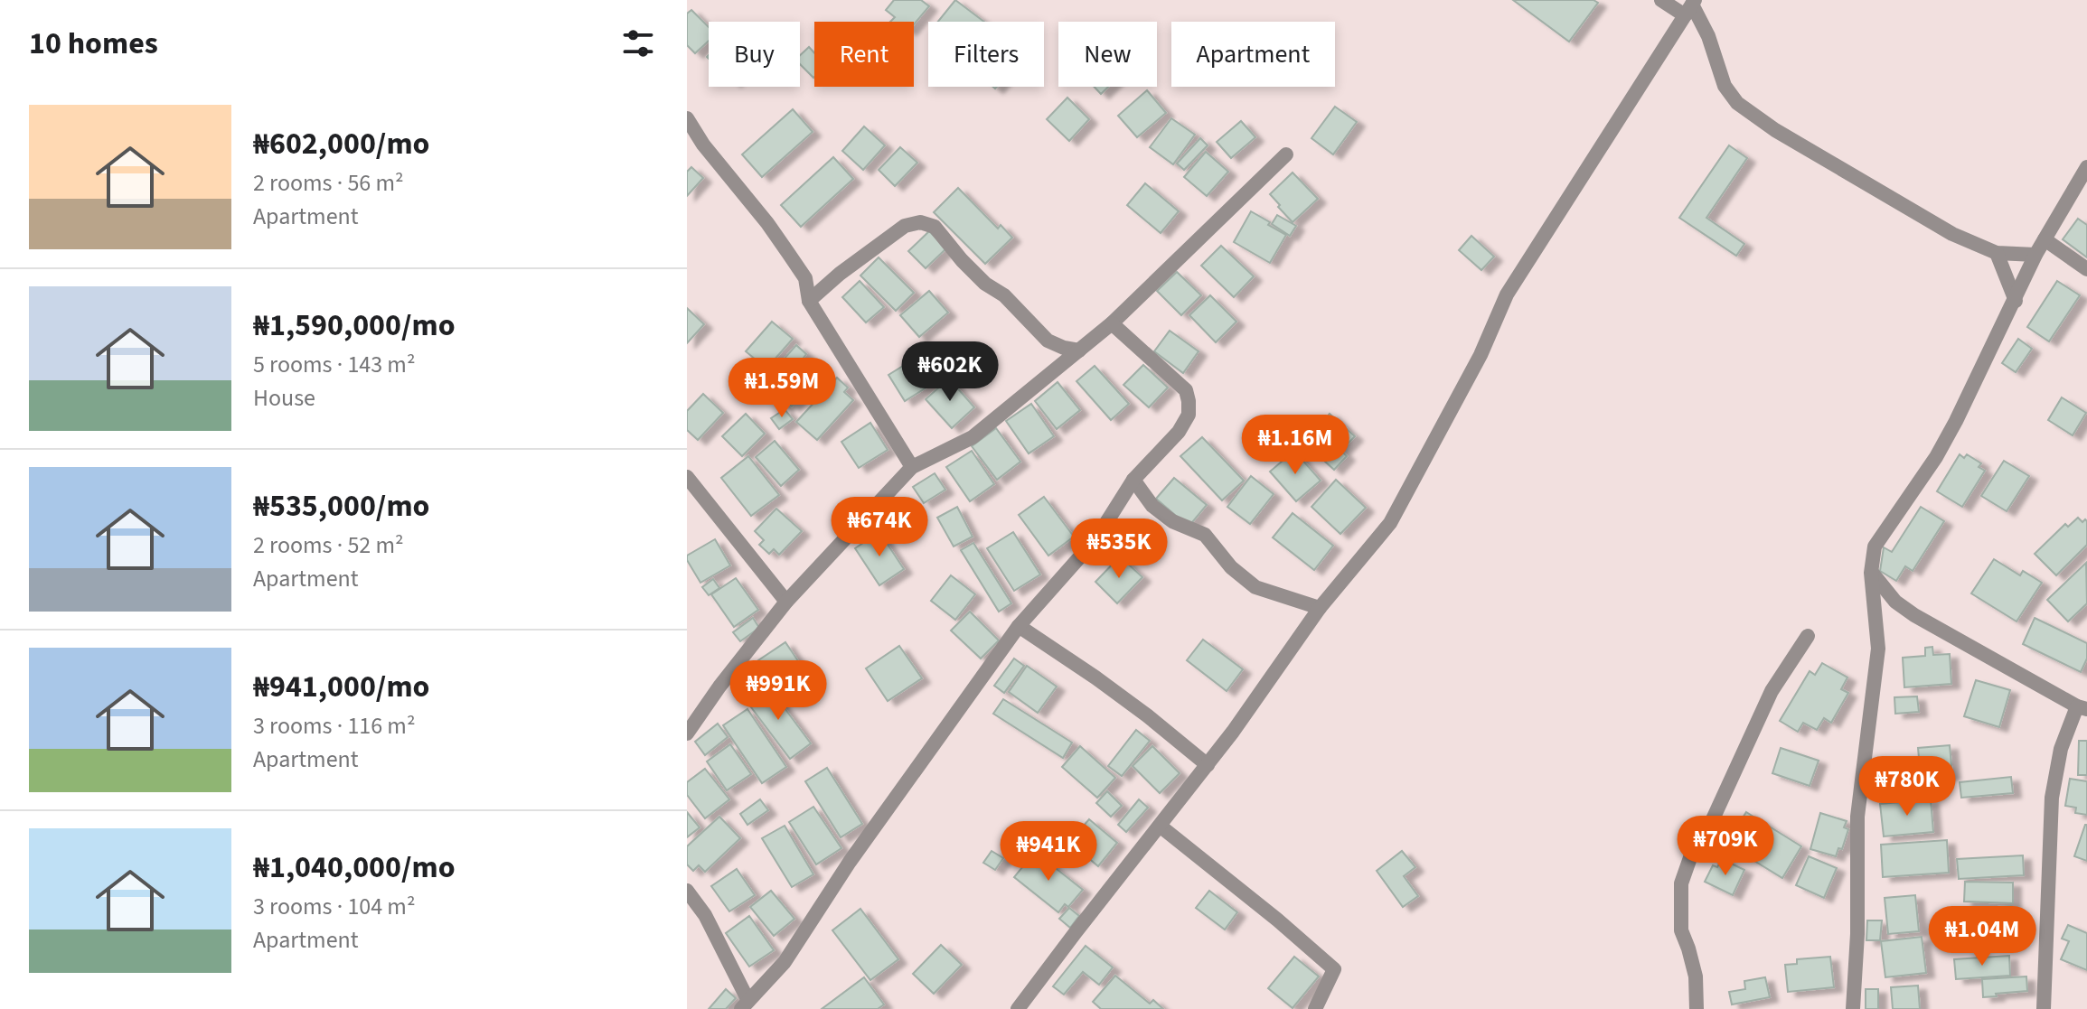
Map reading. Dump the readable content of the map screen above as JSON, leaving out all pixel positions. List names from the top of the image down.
{
  "page": {
    "heading": "10 homes",
    "chip": [
      "Buy",
      "Rent",
      "Filters",
      "New",
      "Apartment"
    ],
    "list": [
      {
        "name": "₦602,000/mo",
        "note": "2 rooms · 56 m² · Apartment"
      },
      {
        "name": "₦1,590,000/mo",
        "note": "5 rooms · 143 m² · House"
      },
      {
        "name": "₦535,000/mo",
        "note": "2 rooms · 52 m² · Apartment"
      },
      {
        "name": "₦941,000/mo",
        "note": "3 rooms · 116 m² · Apartment"
      },
      {
        "name": "₦1,040,000/mo",
        "note": "3 rooms · 104 m² · Apartment"
      }
    ],
    "price": [
      "₦602K",
      "₦1.59M",
      "₦1.16M",
      "₦674K",
      "₦535K",
      "₦991K",
      "₦780K",
      "₦709K",
      "₦941K",
      "₦1.04M"
    ]
  }
}
